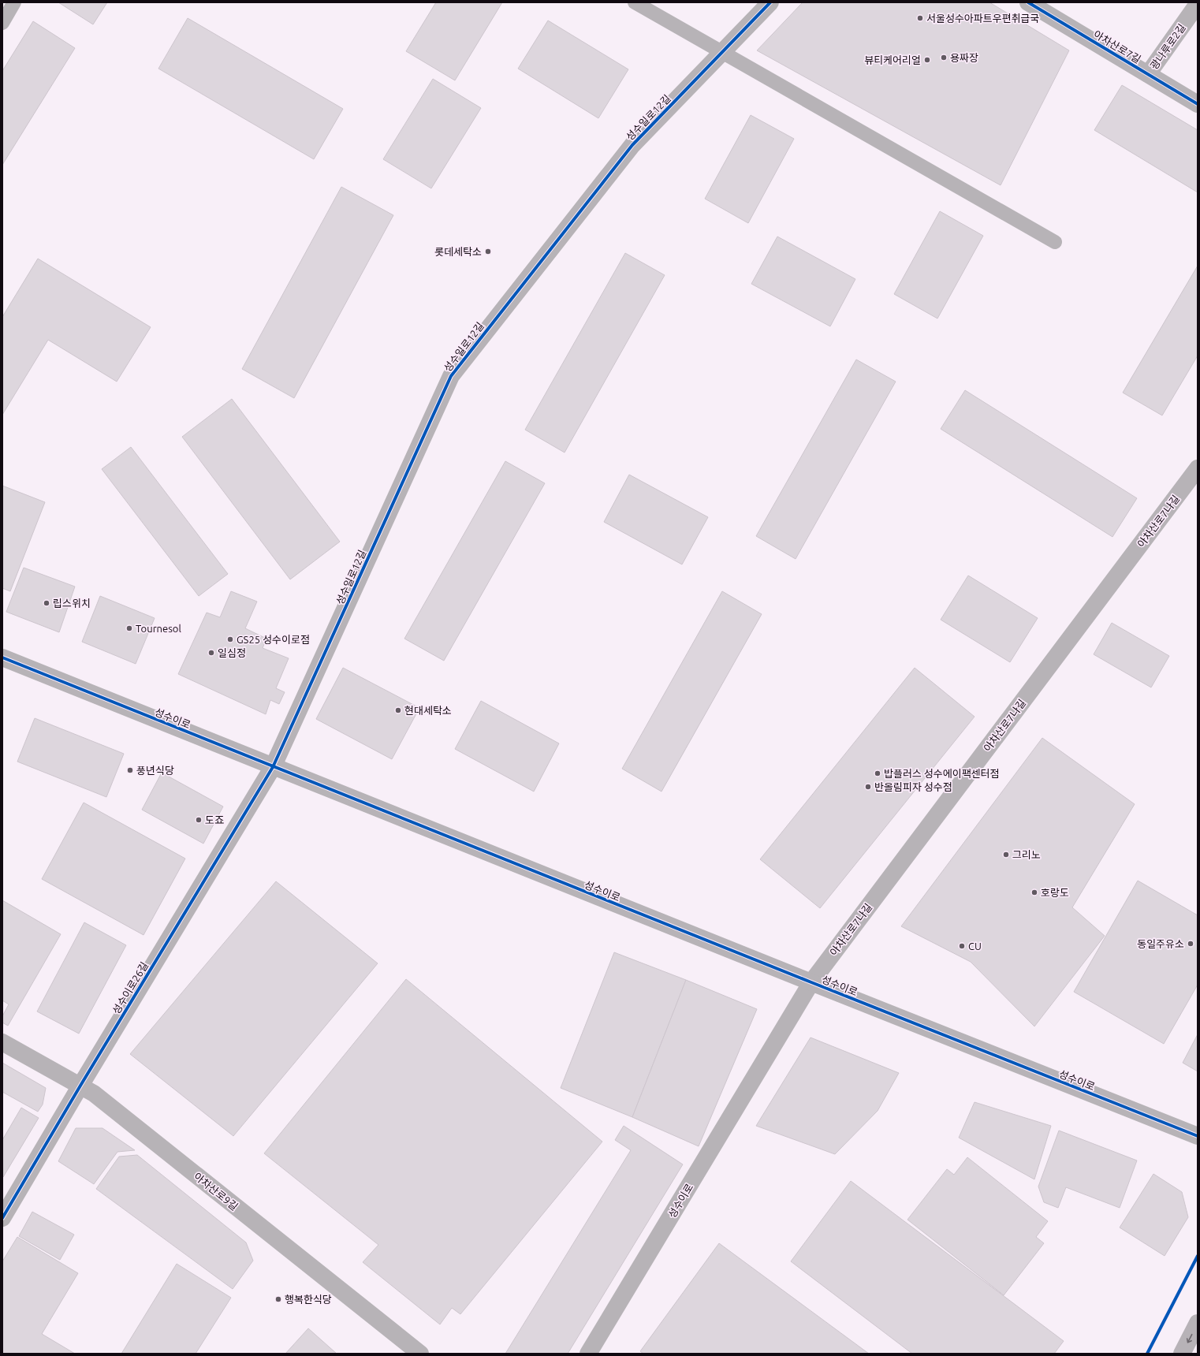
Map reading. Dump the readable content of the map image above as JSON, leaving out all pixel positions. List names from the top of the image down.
{
  "streets": {
    "street": [
      "아차산로7길",
      "광나루로2길",
      "성수일로12길",
      "아차산로7나길",
      "성수이로",
      "성수이로26길",
      "아차산로9길"
    ]
  },
  "crossings": [
    ["아차산로7길", "광나루로2길"],
    ["성수일로12길", "성수이로"],
    ["성수일로12길", "성수이로26길"],
    ["아차산로7나길", "성수이로"],
    ["성수이로", "성수이로26길"],
    ["성수이로26길", "아차산로9길"]
  ],
  "places": [
    "서울성수아파트우편취급국",
    "용짜장",
    "뷰티케어리얼",
    "롯데세탁소",
    "립스위치",
    "Tournesol",
    "GS25 성수이로점",
    "일심정",
    "현대세탁소",
    "풍년식당",
    "밥플러스 성수에이팩센터점",
    "반올림피자 성수점",
    "도죠",
    "그리노",
    "호랑도",
    "동일주유소",
    "CU",
    "행복한식당"
  ]
}
